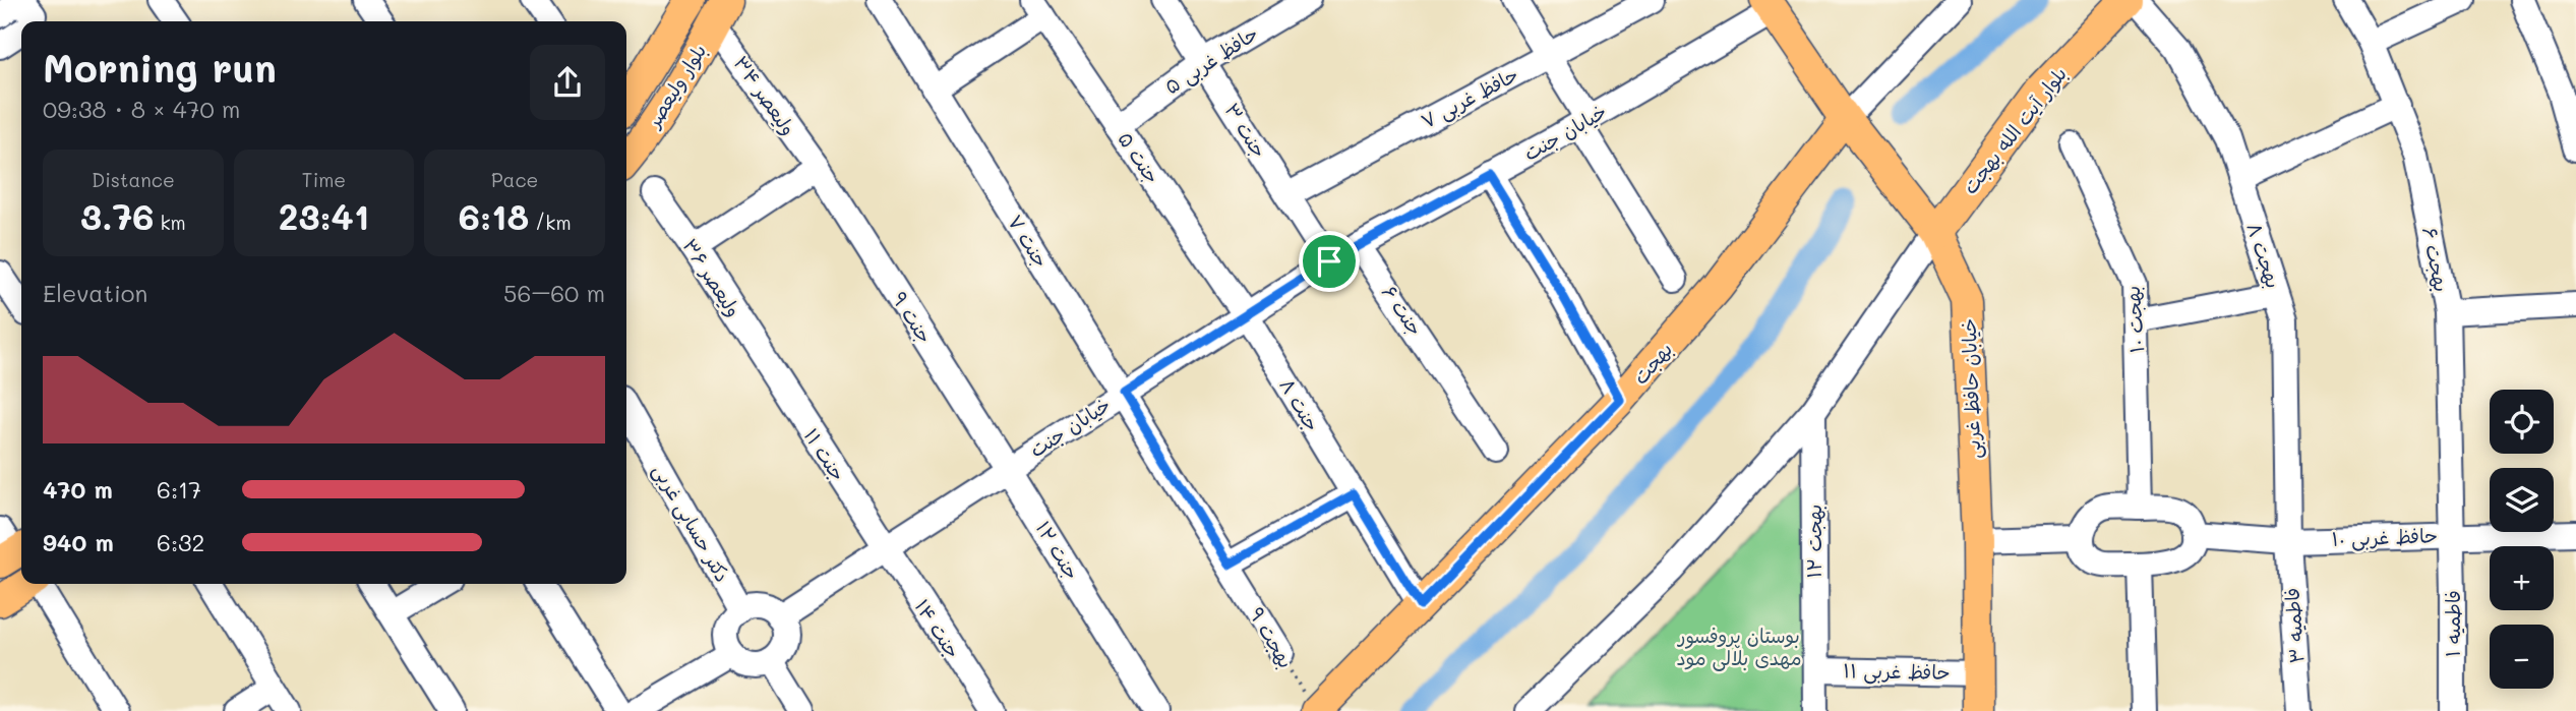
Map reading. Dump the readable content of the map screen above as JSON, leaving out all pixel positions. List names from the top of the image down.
{
  "streets": {
    "main road": [
      "بلوار ولیعصر",
      "بلوار آیت الله بهجت",
      "بهجت",
      "خیابان حافظ غربی"
    ],
    "street": [
      "حافظ غربی ۵",
      "ولیعصر ۳۴",
      "حافظ غربی ۷",
      "جنت ۳",
      "خیابان جنت",
      "جنت ۵",
      "جنت ۷",
      "بهجت ۸",
      "بهجت ۶",
      "ولیعصر ۳۶",
      "جنت ۶",
      "جنت ۹",
      "بهجت ۱۰",
      "جنت ۸",
      "جنت ۱۱",
      "دکتر حسابی غربی",
      "حافظ غربی ۱۰",
      "بهجت ۱۲",
      "جنت ۱۲",
      "فاطمیه ۱",
      "فاطمیه ۳",
      "جنت ۱۴",
      "بهجت ۹",
      "حافظ غربی ۱۱"
    ]
  },
  "crossings": [
    ["حافظ غربی ۵", "جنت ۳"],
    ["حافظ غربی ۵", "جنت ۵"],
    ["بلوار ولیعصر", "ولیعصر ۳۴"],
    ["ولیعصر ۳۴", "جنت ۹"],
    ["حافظ غربی ۷", "جنت ۳"],
    ["جنت ۳", "خیابان جنت"],
    ["بلوار آیت الله بهجت", "خیابان حافظ غربی"],
    ["خیابان جنت", "جنت ۵"],
    ["خیابان جنت", "جنت ۷"],
    ["خیابان جنت", "جنت ۶"],
    ["خیابان جنت", "جنت ۹"],
    ["خیابان جنت", "خیابان حافظ غربی"],
    ["خیابان جنت", "جنت ۸"],
    ["خیابان جنت", "جنت ۱۱"],
    ["خیابان جنت", "دکتر حسابی غربی"],
    ["خیابان جنت", "جنت ۱۲"],
    ["خیابان جنت", "جنت ۱۴"],
    ["جنت ۵", "جنت ۸"],
    ["جنت ۷", "بهجت ۹"],
    ["بهجت ۸", "حافظ غربی ۱۰"],
    ["بهجت ۸", "فاطمیه ۳"],
    ["بهجت ۶", "حافظ غربی ۱۰"],
    ["بهجت ۶", "فاطمیه ۱"],
    ["ولیعصر ۳۶", "جنت ۱۱"],
    ["جنت ۹", "جنت ۱۲"],
    ["بهجت", "خیابان حافظ غربی"],
    ["بهجت", "جنت ۸"],
    ["بهجت", "بهجت ۹"],
    ["خیابان حافظ غربی", "حافظ غربی ۱۱"],
    ["جنت ۱۱", "جنت ۱۴"],
    ["حافظ غربی ۱۰", "فاطمیه ۱"],
    ["حافظ غربی ۱۰", "فاطمیه ۳"],
    ["بهجت ۱۲", "حافظ غربی ۱۱"]
  ],
  "parks": ["بوستان پروفسور مهدی بلالی مود"],
  "page": {
    "heading": ["Morning run", "09:38 · 8 × 470 m"],
    "stats": [
      ["Distance", "3.76 km"],
      ["Time", "23:41"],
      ["Pace", "6:18 /km"]
    ],
    "chart": ["Elevation", "56–60 m"],
    "map_buttons": ["+", "−"],
    "list": [
      {
        "name": "470 m",
        "note": "6:17"
      },
      {
        "name": "940 m",
        "note": "6:32"
      }
    ]
  }
}
